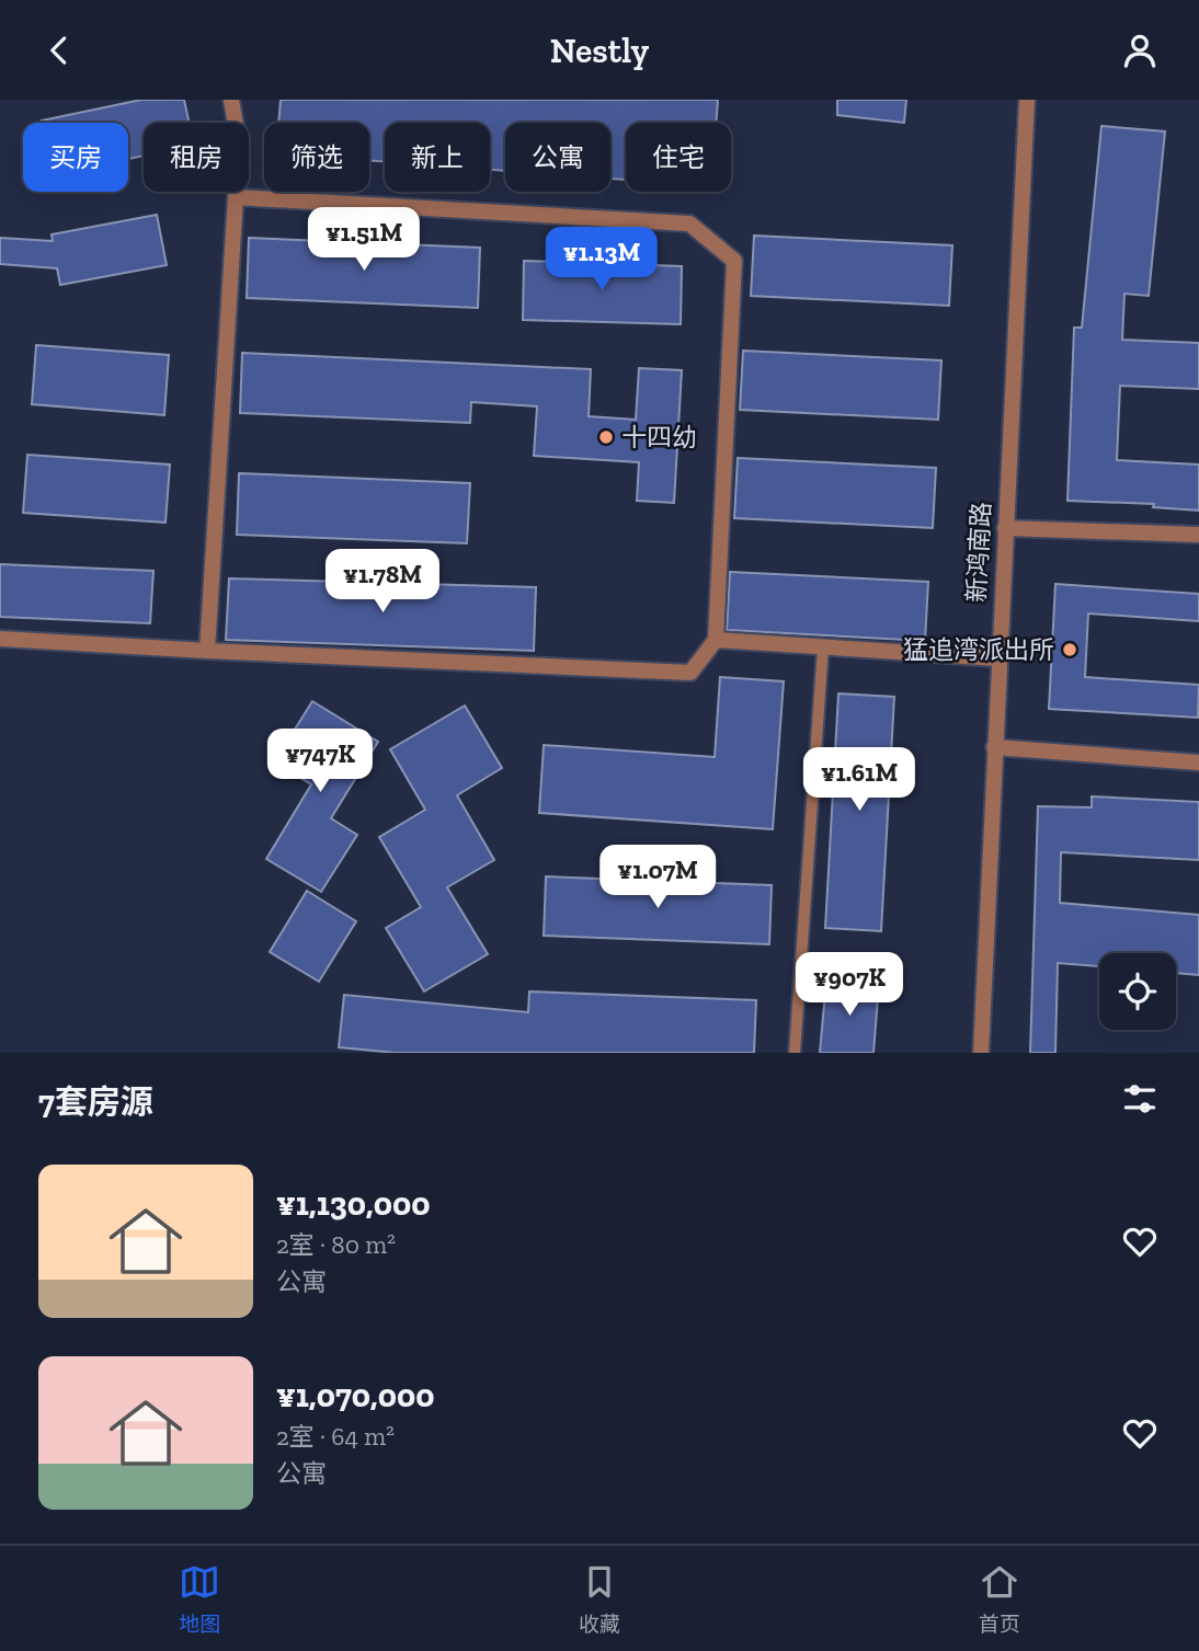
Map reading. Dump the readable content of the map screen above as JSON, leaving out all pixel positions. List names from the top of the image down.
{
  "streets": {
    "street": ["新鸿南路"]
  },
  "places": ["十四幼", "猛追湾派出所"],
  "page": {
    "header": "Nestly",
    "chip": [
      "买房",
      "租房",
      "筛选",
      "新上",
      "公寓",
      "住宅"
    ],
    "price": [
      "¥1.51M",
      "¥1.13M",
      "¥1.78M",
      "¥747K",
      "¥1.61M",
      "¥1.07M",
      "¥907K"
    ],
    "heading": "7套房源",
    "list": [
      {
        "name": "¥1,130,000",
        "note": "2室 · 80 m² · 公寓"
      },
      {
        "name": "¥1,070,000",
        "note": "2室 · 64 m² · 公寓"
      }
    ],
    "tabs": ["地图", "收藏", "首页"]
  }
}
